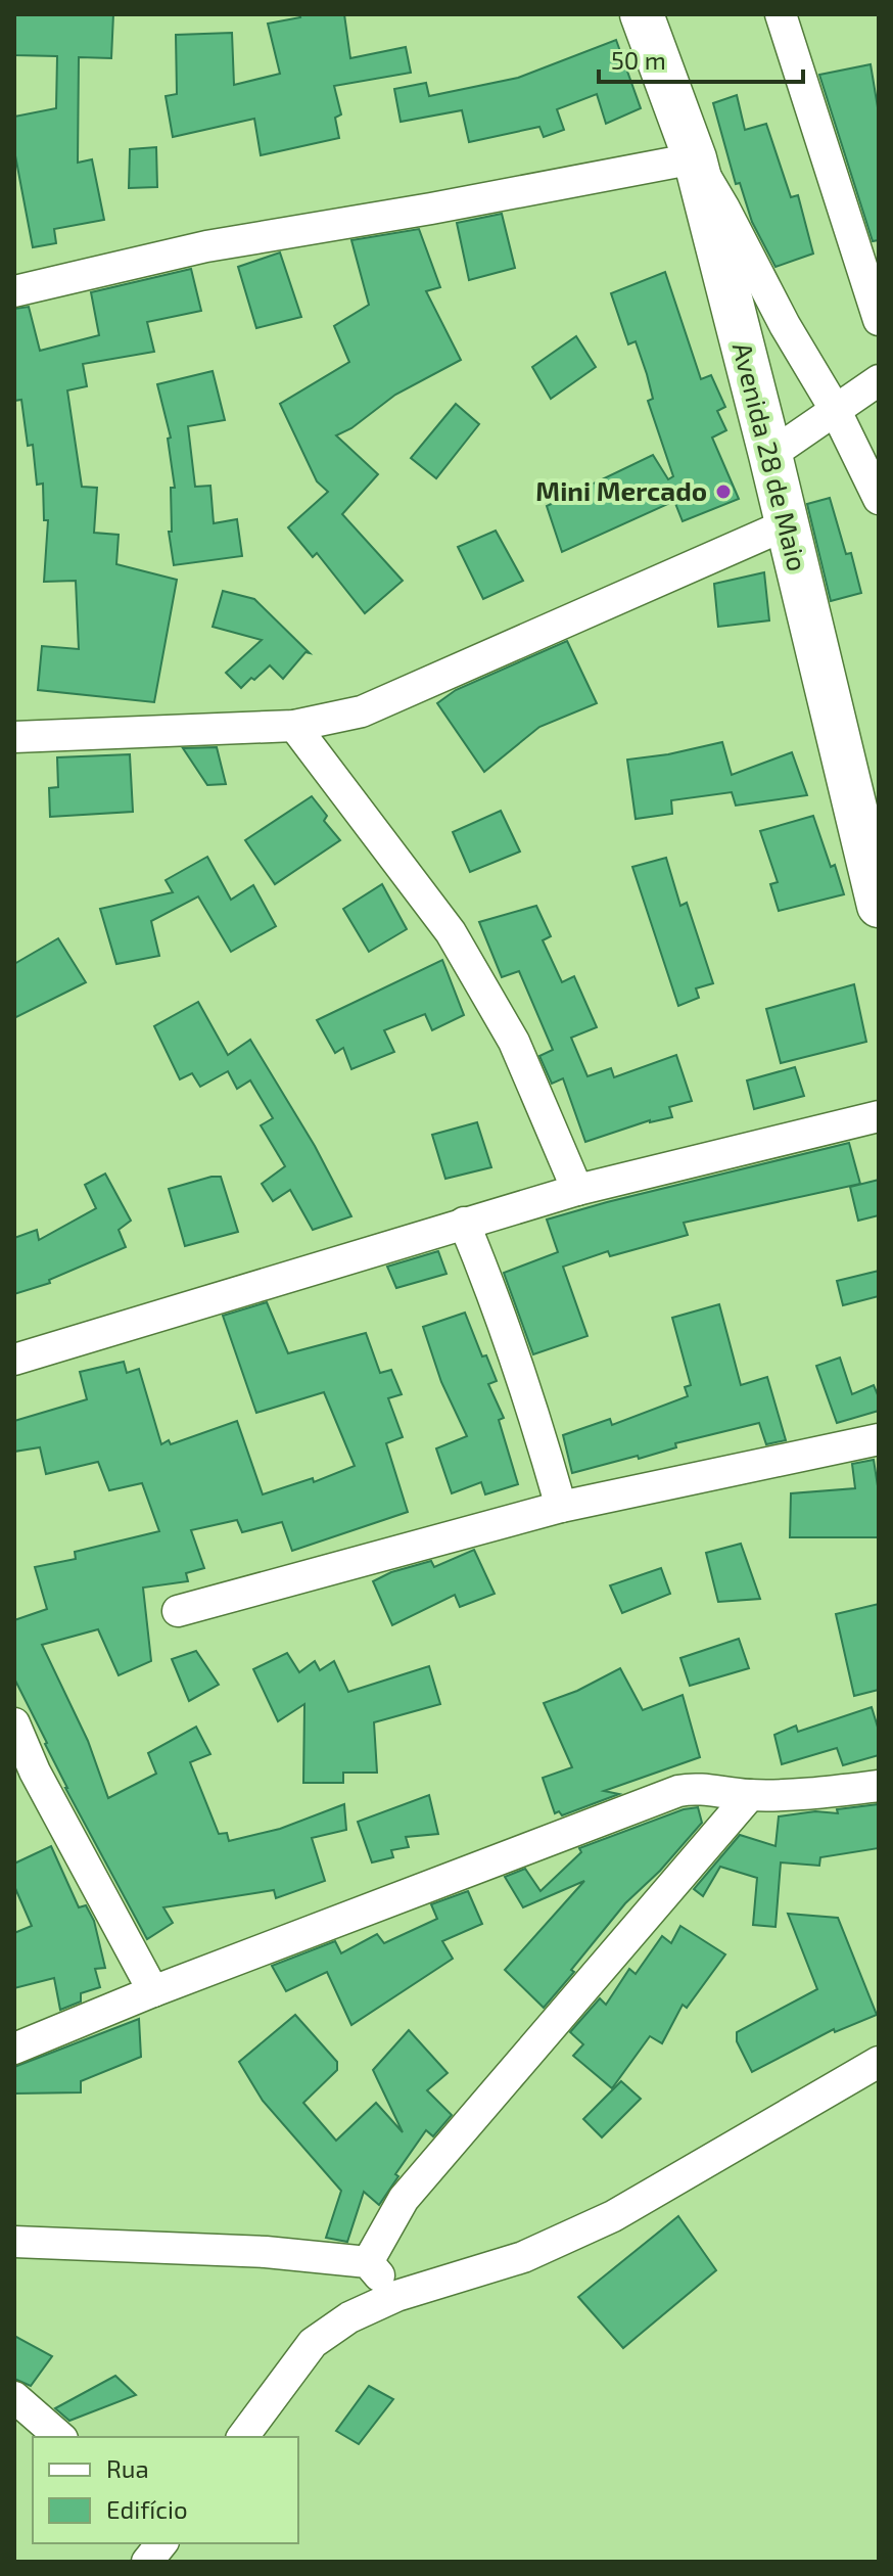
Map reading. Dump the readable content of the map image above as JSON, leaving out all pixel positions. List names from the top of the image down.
{
  "streets": {
    "street": ["Avenida 28 de Maio"]
  },
  "places": ["Mini Mercado"],
  "legend": ["Rua", "Edifício"],
  "scale_bar": "50 m"
}
